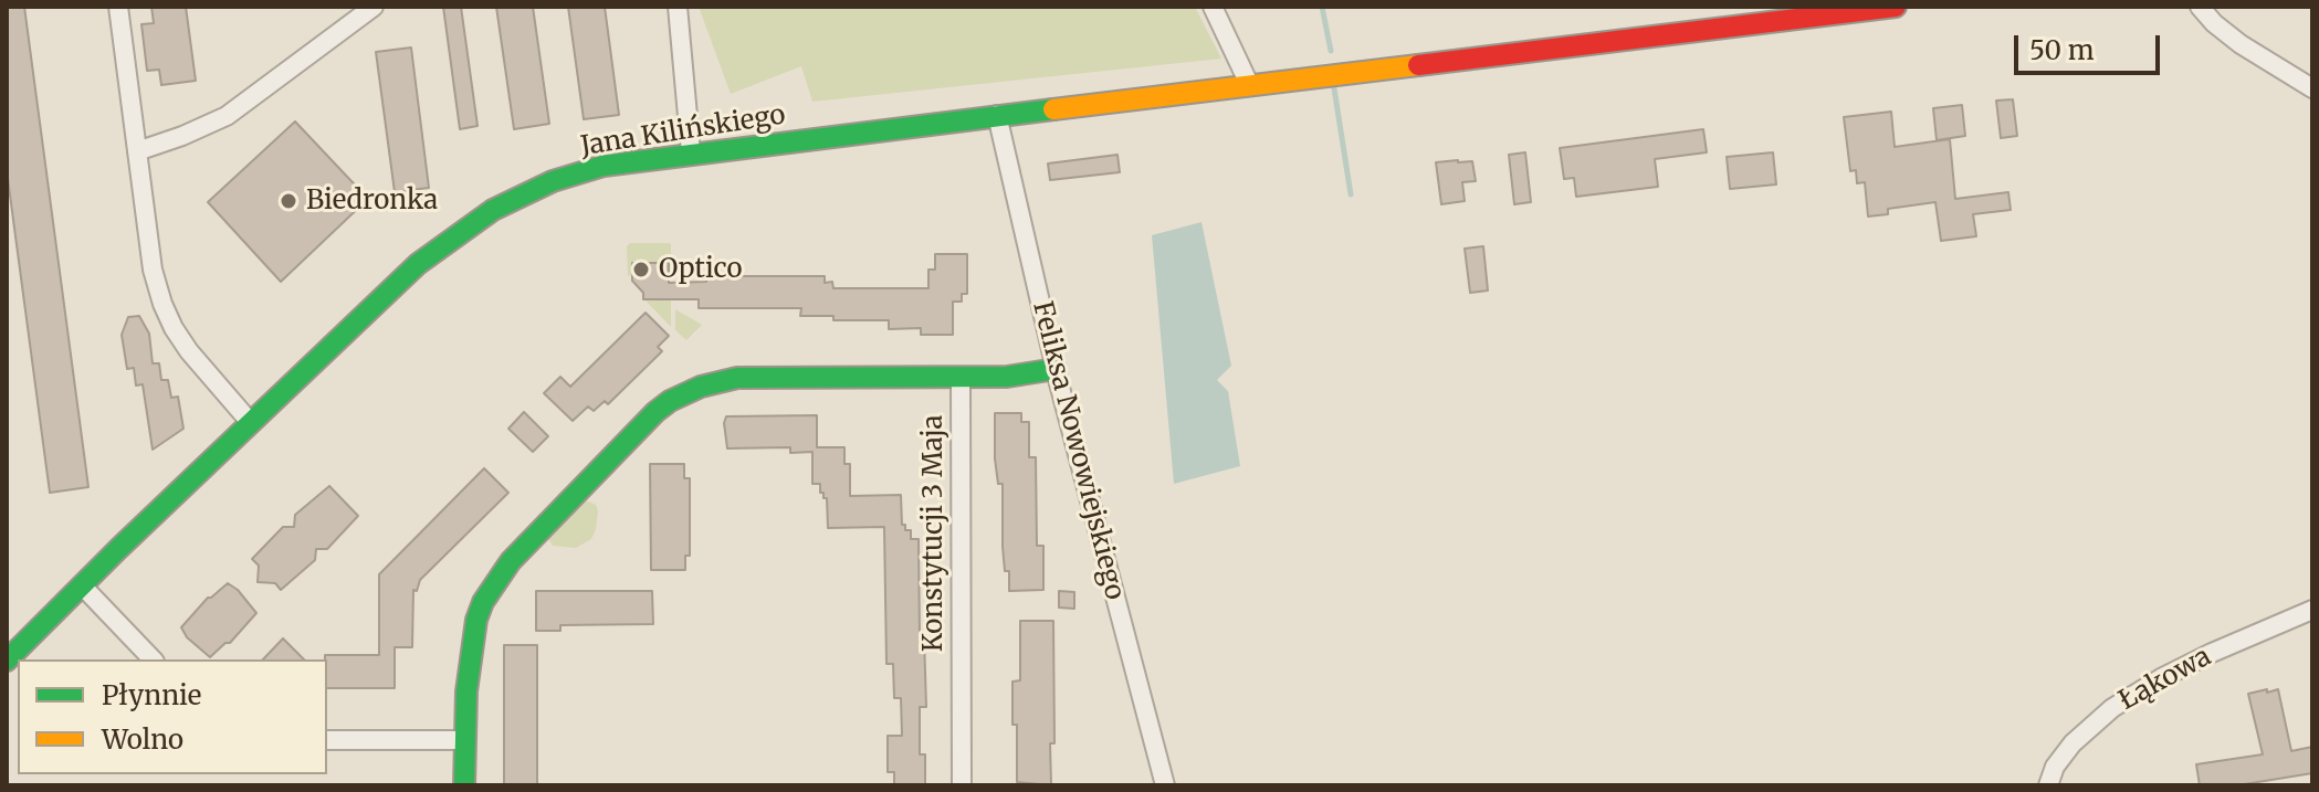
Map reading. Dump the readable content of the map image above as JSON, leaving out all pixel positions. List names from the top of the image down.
{
  "streets": {
    "main road": ["Jana Kilińskiego", "Konstytucji 3 Maja"],
    "street": ["Feliksa Nowowiejskiego", "Łąkowa"]
  },
  "crossings": [
    ["Jana Kilińskiego", "Feliksa Nowowiejskiego"],
    ["Feliksa Nowowiejskiego", "Konstytucji 3 Maja"]
  ],
  "places": ["Biedronka", "Optico"],
  "legend": ["Płynnie", "Wolno"],
  "scale_bar": "50 m"
}
